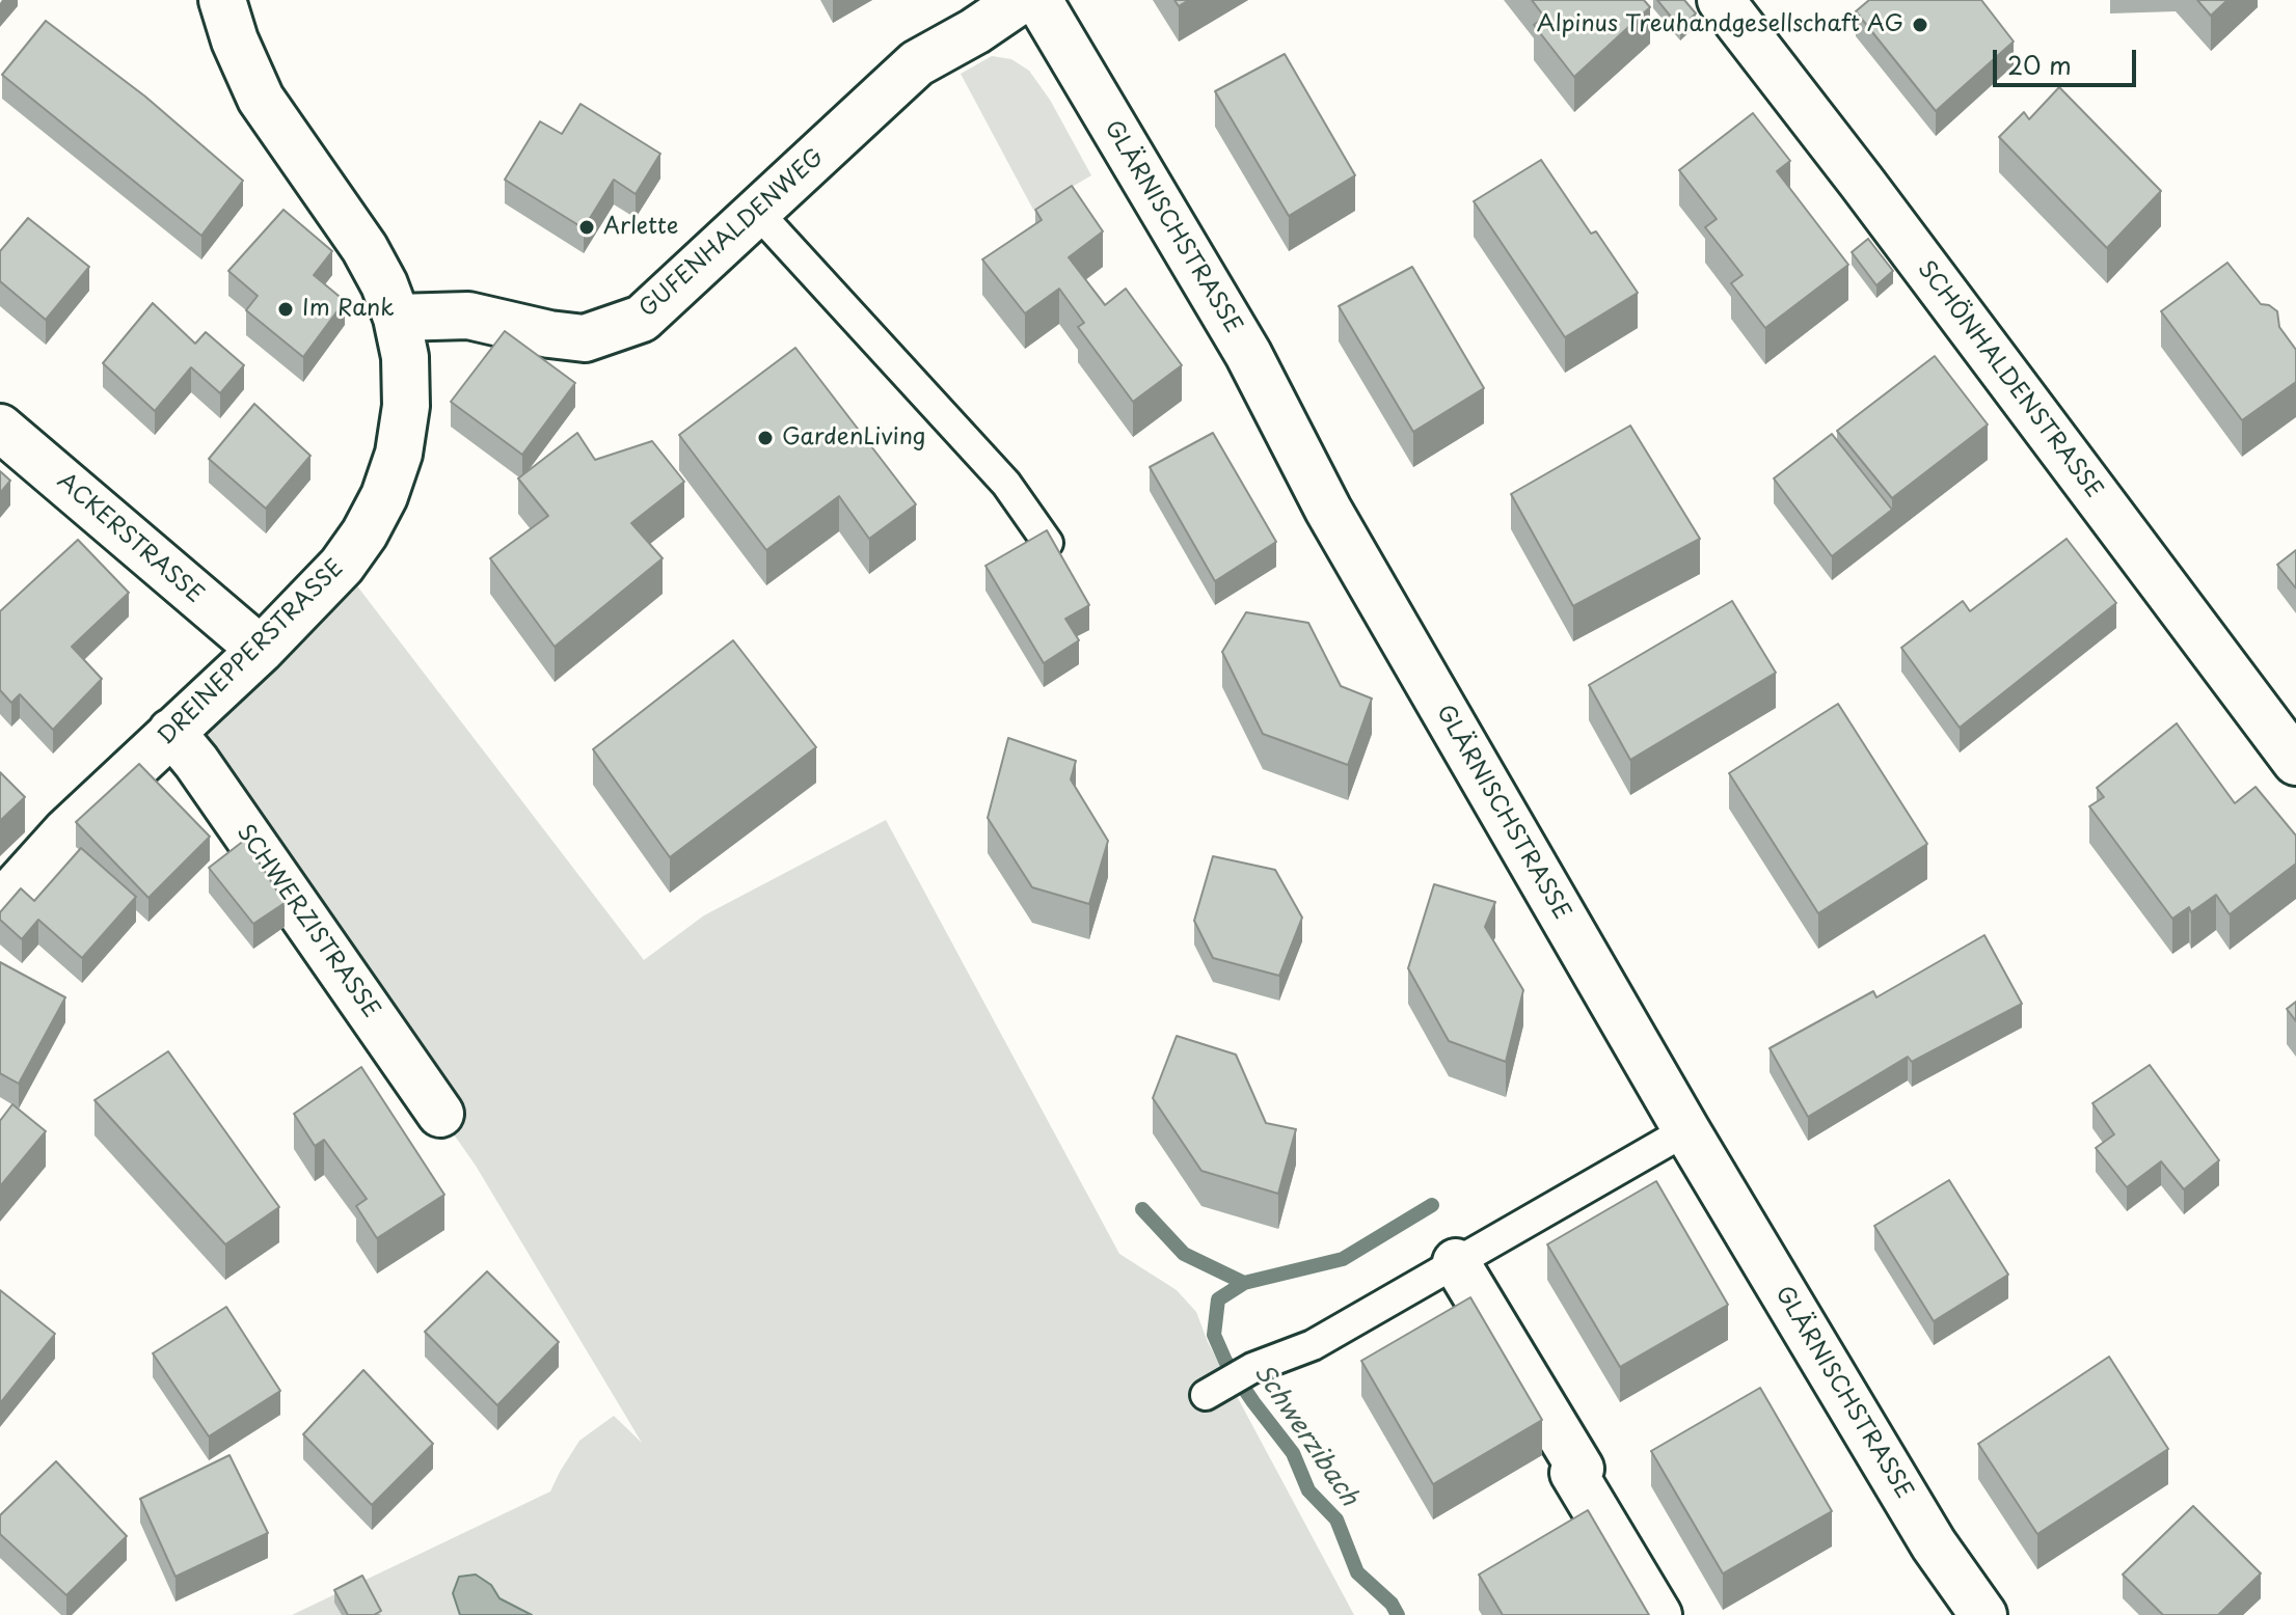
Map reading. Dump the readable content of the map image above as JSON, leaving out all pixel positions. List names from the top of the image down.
{
  "streets": {
    "street": [
      "GLÄRNISCHSTRASSE",
      "GUFENHALDENWEG",
      "SCHÖNHALDENSTRASSE",
      "ACKERSTRASSE",
      "DREINEPPERSTRASSE",
      "SCHWERZISTRASSE"
    ]
  },
  "crossings": [
    ["GUFENHALDENWEG", "DREINEPPERSTRASSE"],
    ["ACKERSTRASSE", "DREINEPPERSTRASSE"],
    ["DREINEPPERSTRASSE", "SCHWERZISTRASSE"]
  ],
  "water": ["Schwerzibach"],
  "places": [
    "Alpinus Treuhandgesellschaft AG",
    "Arlette",
    "Im Rank",
    "GardenLiving"
  ],
  "scale_bar": "20 m"
}
